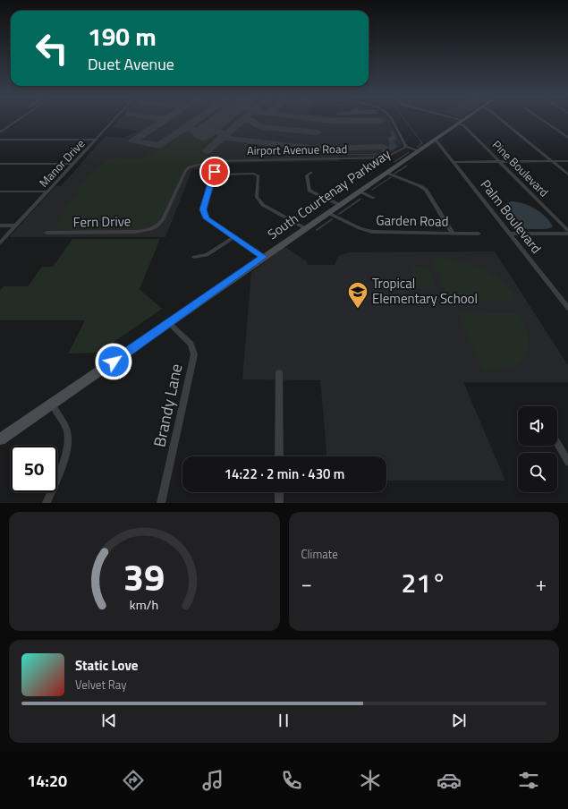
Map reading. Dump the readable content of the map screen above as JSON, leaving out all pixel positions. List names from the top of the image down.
{
  "streets": {
    "main road": ["South Courtenay Parkway"],
    "street": [
      "Airport Avenue Road",
      "Manor Drive",
      "Pine Boulevard",
      "Palm Boulevard",
      "Garden Road",
      "Fern Drive",
      "Brandy Lane"
    ]
  },
  "crossings": [
    ["Airport Avenue Road", "Fern Drive"],
    ["Pine Boulevard", "South Courtenay Parkway"],
    ["South Courtenay Parkway", "Palm Boulevard"],
    ["South Courtenay Parkway", "Garden Road"],
    ["South Courtenay Parkway", "Brandy Lane"]
  ],
  "places": {
    "school or university": ["Tropical Elementary School"]
  },
  "page": {
    "turn": ["190 m", "Duet Avenue"],
    "limit": "50",
    "trip": "14:22 · 2 min · 430 m",
    "tile": "Climate",
    "heat": ["−", "21°", "+"],
    "song": ["Static Love", "Velvet Ray"],
    "tabs": "14:20",
    "gauge": ["39", "km/h"]
  }
}
